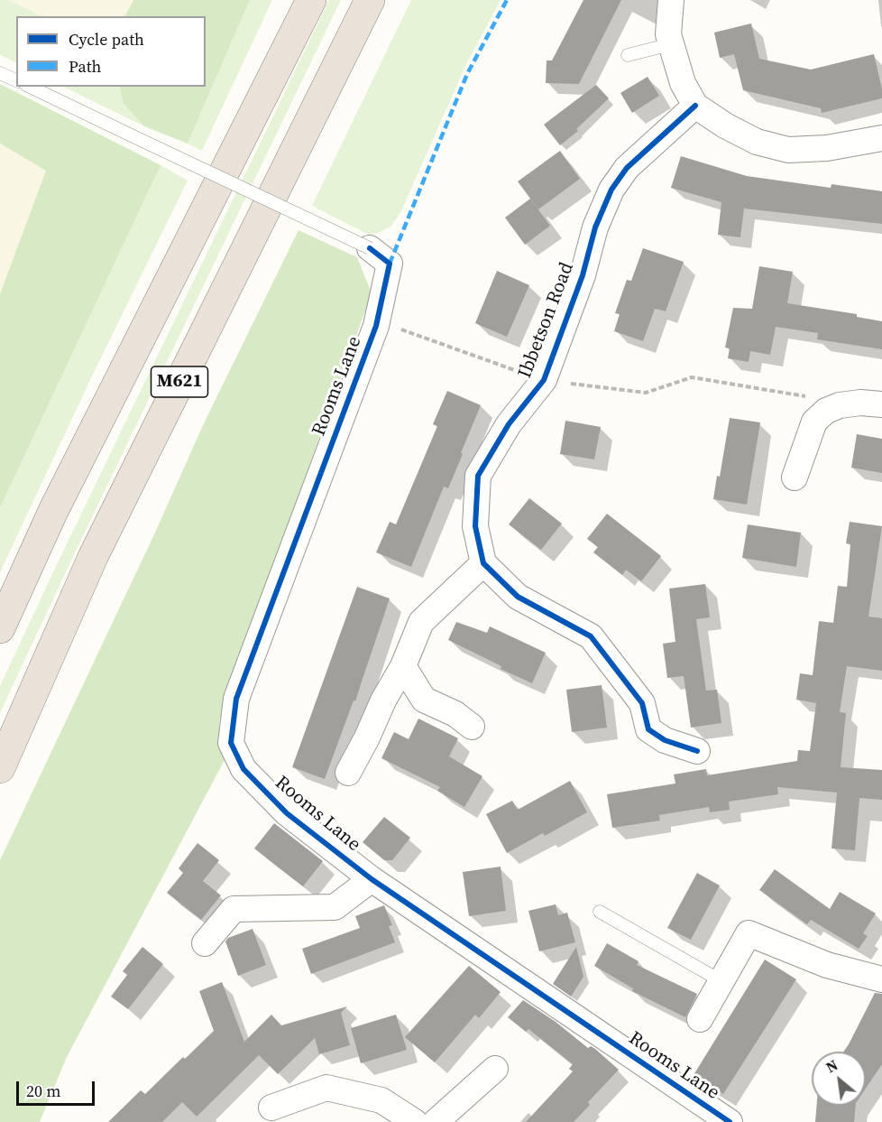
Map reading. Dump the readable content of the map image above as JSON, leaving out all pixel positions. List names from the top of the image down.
{
  "streets": {
    "highway": ["M621"],
    "street": ["Ibbetson Road", "Rooms Lane"]
  },
  "legend": ["Cycle path", "Path"],
  "scale_bar": "20 m",
  "north": "top left"
}
